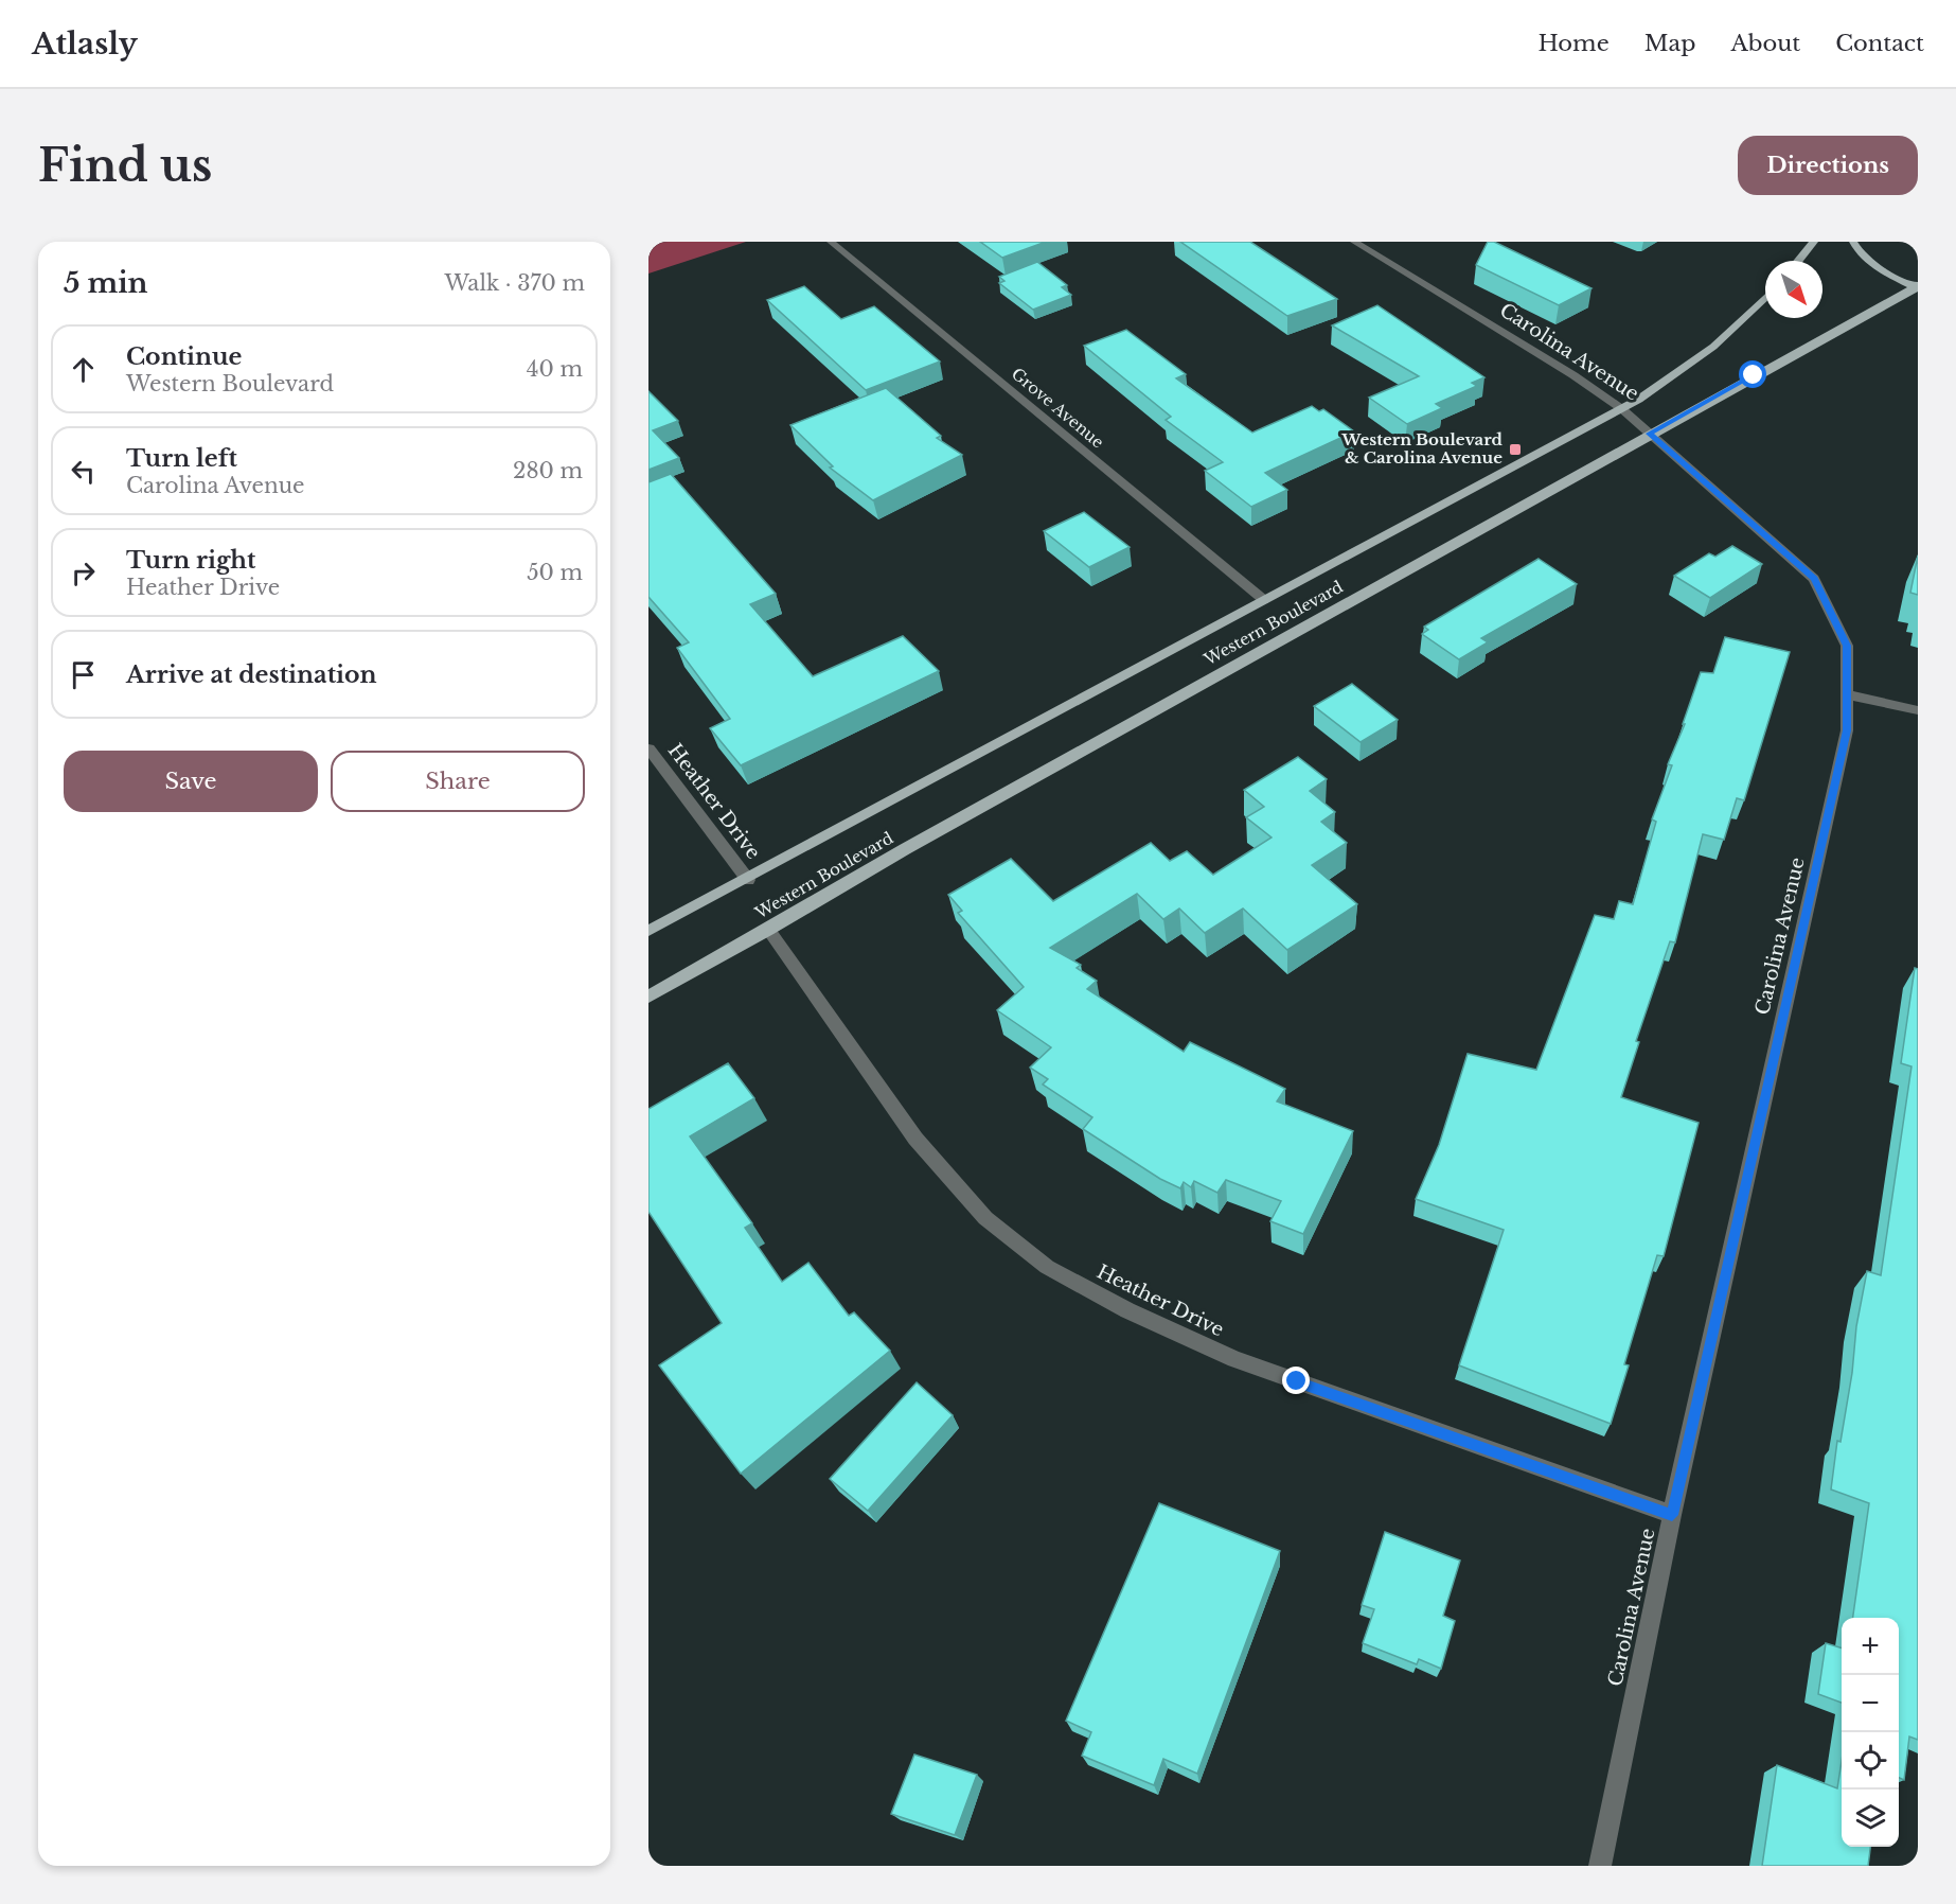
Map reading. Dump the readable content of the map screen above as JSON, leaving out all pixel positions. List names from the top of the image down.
{
  "streets": {
    "main road": ["Western Boulevard"],
    "street": ["Carolina Avenue", "Grove Avenue", "Heather Drive"]
  },
  "crossings": [
    ["Carolina Avenue", "Western Boulevard"],
    ["Carolina Avenue", "Heather Drive"],
    ["Grove Avenue", "Western Boulevard"],
    ["Western Boulevard", "Heather Drive"]
  ],
  "places": {
    "transit": ["Western Boulevard & Carolina Avenue"]
  },
  "north": "bottom right",
  "page": {
    "header": "Atlasly",
    "nav": [
      "Home",
      "Map",
      "About",
      "Contact"
    ],
    "buttons": [
      "Directions",
      ["Save", "Share"]
    ],
    "title": "Find us",
    "heading": ["5 min", "Walk · 370 m"],
    "list": [
      ["Continue", "Western Boulevard", "40 m"],
      ["Turn left", "Carolina Avenue", "280 m"],
      ["Turn right", "Heather Drive", "50 m"],
      "Arrive at destination"
    ],
    "map_buttons": ["+", "−"]
  }
}
